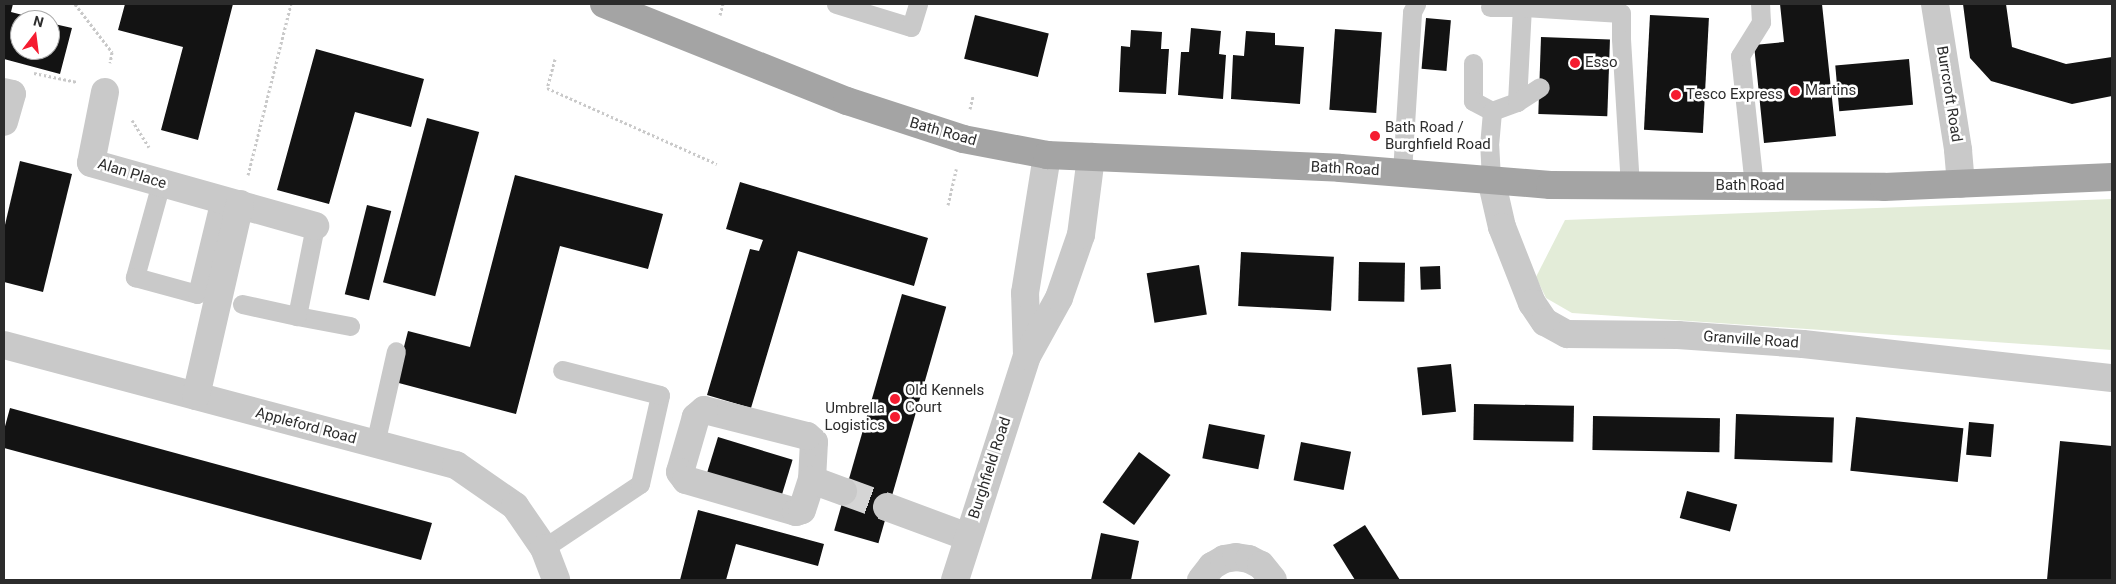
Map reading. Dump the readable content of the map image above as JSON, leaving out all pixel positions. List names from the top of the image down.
{
  "streets": {
    "main road": ["Bath Road"],
    "street": [
      "Burrcroft Road",
      "Alan Place",
      "Granville Road",
      "Appleford Road",
      "Burghfield Road"
    ]
  },
  "crossings": [
    ["Burrcroft Road", "Bath Road"],
    ["Bath Road", "Granville Road"],
    ["Bath Road", "Burghfield Road"]
  ],
  "places": [
    "Esso",
    "Martins",
    "Tesco Express",
    "Bath Road / Burghfield Road",
    "Old Kennels Court",
    "Umbrella Logistics"
  ],
  "north": "top"
}
